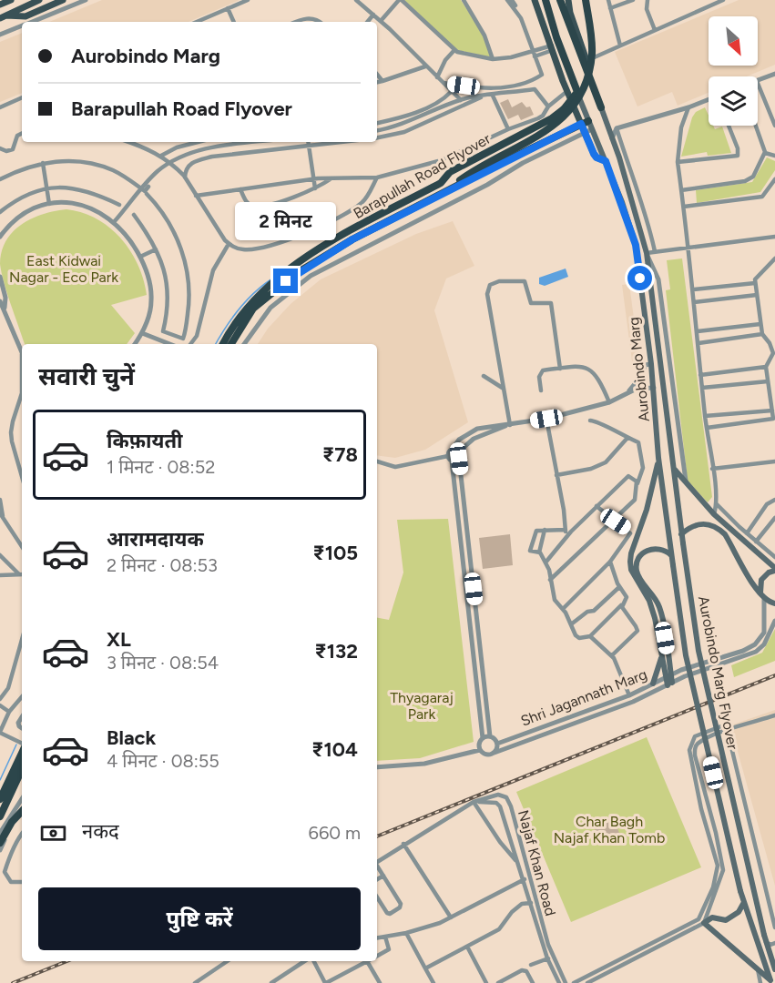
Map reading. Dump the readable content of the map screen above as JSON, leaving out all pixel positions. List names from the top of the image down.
{
  "streets": {
    "highway": ["Barapullah Road Flyover", "Aurobindo Marg"],
    "main road": ["Aurobindo Marg Flyover"],
    "street": ["Shri Jagannath Marg", "Najaf Khan Road"]
  },
  "crossings": [
    ["Barapullah Road Flyover", "Aurobindo Marg"],
    ["Aurobindo Marg", "Aurobindo Marg Flyover"]
  ],
  "parks": ["East Kidwai Nagar - Eco Park", "Thyagaraj Park", "Char Bagh Najaf Khan Tomb"],
  "north": "bottom right",
  "page": {
    "banner": ["Aurobindo Marg", "Barapullah Road Flyover"],
    "bubble": "2 मिनट",
    "heading": "सवारी चुनें",
    "list": [
      {
        "name": "किफ़ायती",
        "note": "1 मिनट · 08:52",
        "value": "₹78"
      },
      {
        "name": "आरामदायक",
        "note": "2 मिनट · 08:53",
        "value": "₹105"
      },
      {
        "name": "XL",
        "note": "3 मिनट · 08:54",
        "value": "₹132"
      },
      {
        "name": "Black",
        "note": "4 मिनट · 08:55",
        "value": "₹104"
      }
    ],
    "pay": ["नकद", "660 m"],
    "buttons": "पुष्टि करें"
  }
}
